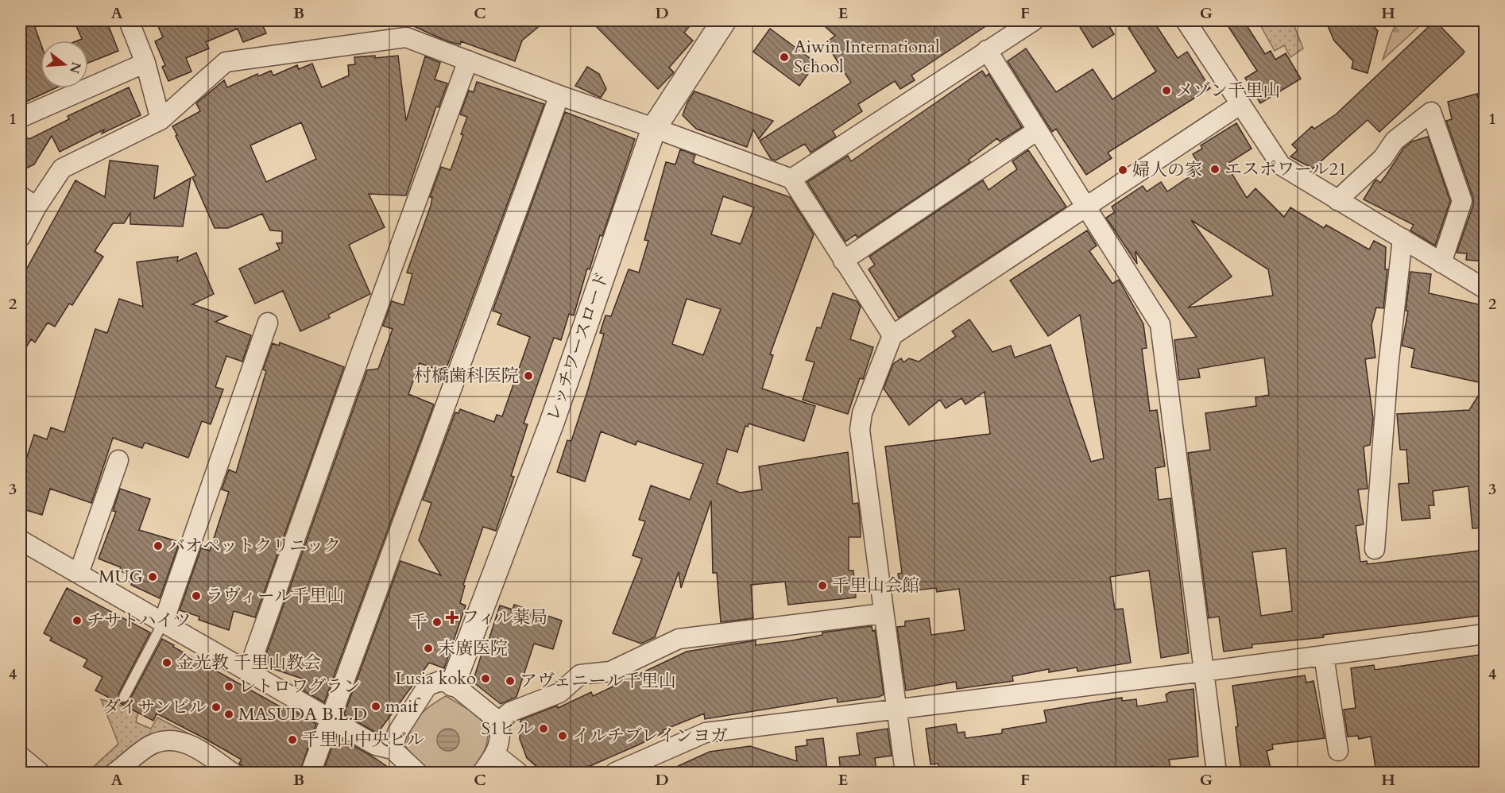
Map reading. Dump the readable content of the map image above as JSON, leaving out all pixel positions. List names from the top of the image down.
{
  "streets": {
    "street": ["レッチワースロード"]
  },
  "places": {
    "other": [
      "Aiwin International School",
      "メゾン千里山",
      "エスポワール21",
      "婦人の家",
      "村橋歯科医院",
      "バオペットクリニック",
      "MUG",
      "千里山会館",
      "ラヴィール千里山",
      "チサトハイツ",
      "千",
      "末廣医院",
      "金光教 千里山教会",
      "Lusia koko",
      "アヴェニール千里山",
      "レトロワグラン",
      "maif",
      "ダイサンビル",
      "MASUDA B.L.D",
      "S1ビル",
      "イルチブレインヨガ",
      "千里山中央ビル"
    ],
    "health": ["フィル薬局"]
  },
  "north": "right",
  "grid": {
    "columns": [
      "A",
      "B",
      "C",
      "D",
      "E",
      "F",
      "G",
      "H"
    ],
    "rows": [
      "1",
      "2",
      "3",
      "4"
    ]
  }
}
